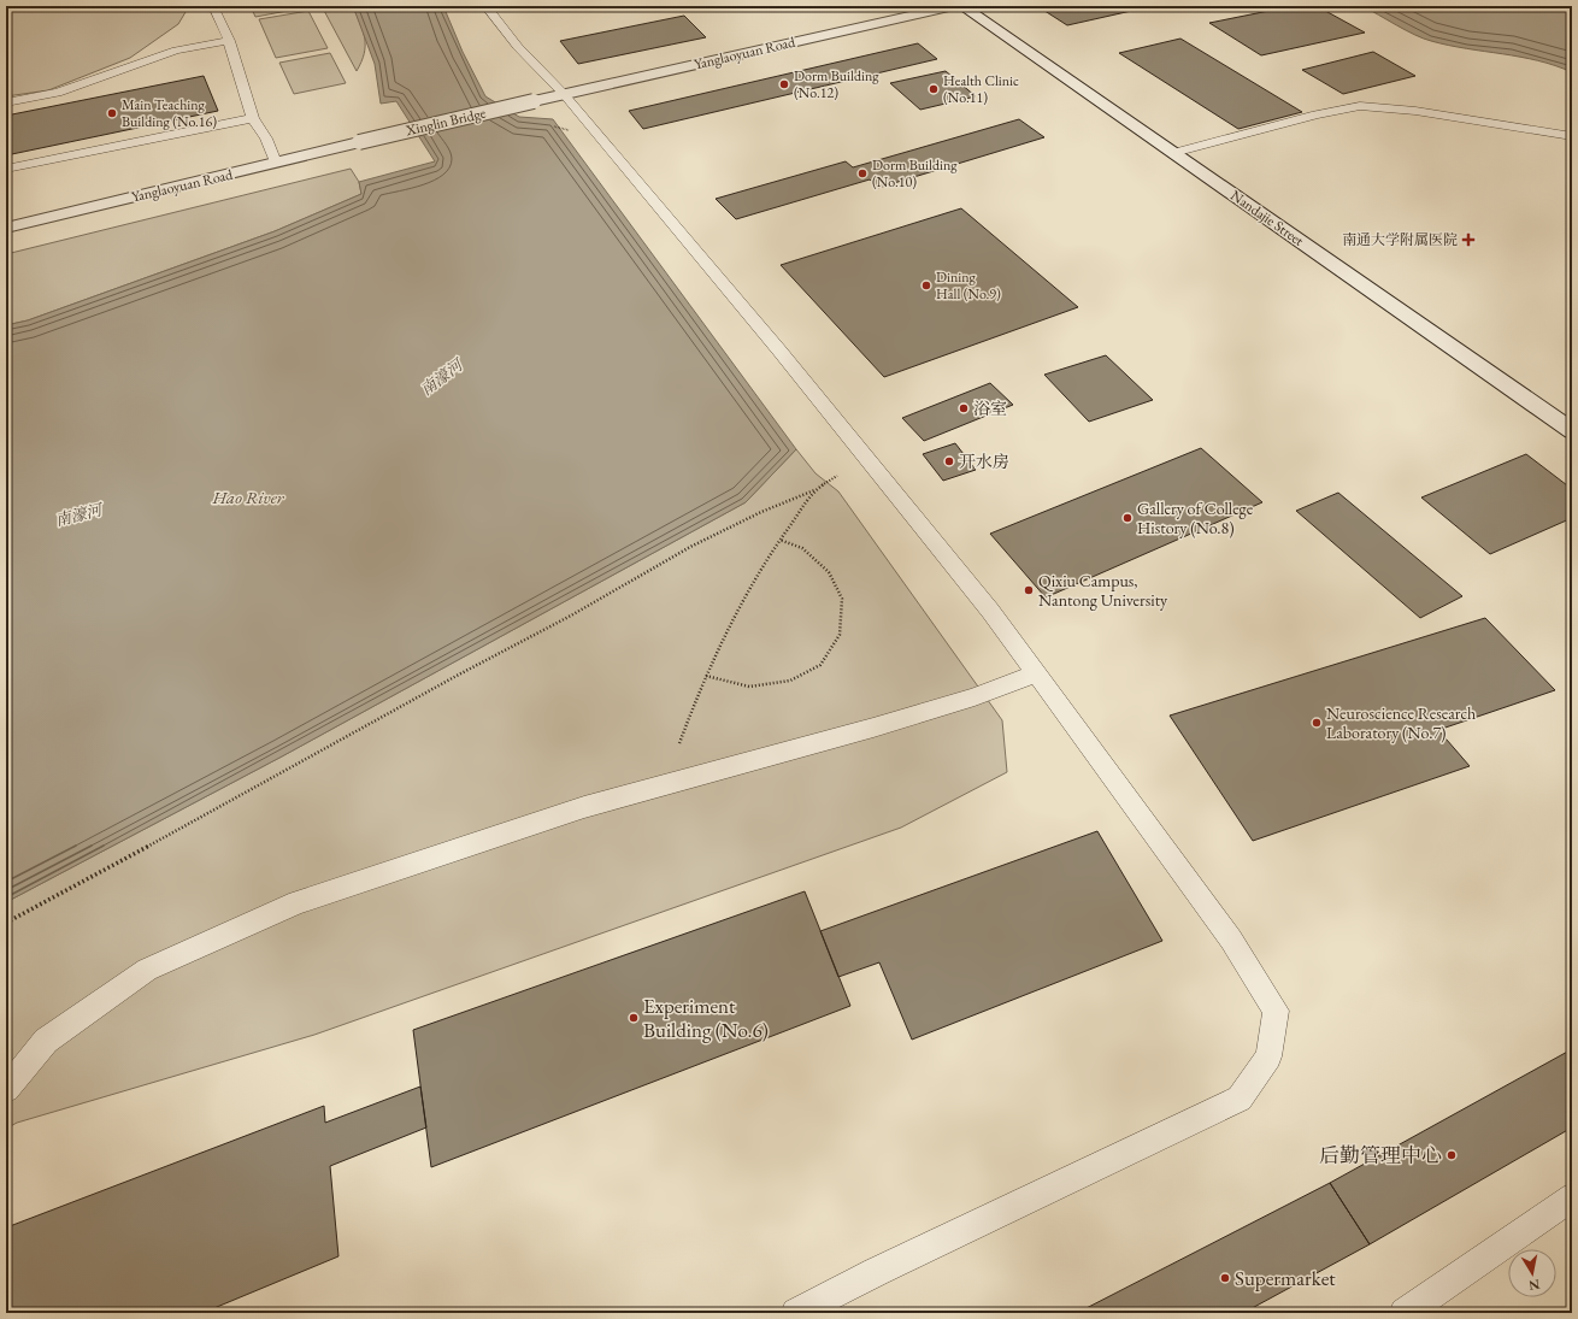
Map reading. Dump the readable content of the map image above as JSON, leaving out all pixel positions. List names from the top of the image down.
{
  "streets": {
    "street": ["Yanglaoyuan Road", "Xinglin Bridge", "Nandajie Street"]
  },
  "crossings": [
    ["Yanglaoyuan Road", "Xinglin Bridge"]
  ],
  "water": ["南濠河", "Hao River"],
  "places": {
    "other": [
      "Dorm Building (No.12)",
      "Health Clinic (No.11)",
      "Main Teaching Building (No.16)",
      "Dorm Building (No.10)",
      "Dining Hall (No.9)",
      "浴室",
      "开水房",
      "Gallery of College History (No.8)",
      "Qixiu Campus, Nantong University",
      "Neuroscience Research Laboratory (No.7)",
      "Experiment Building (No.6)",
      "后勤管理中心",
      "Supermarket"
    ],
    "health": ["南通大学附属医院"]
  },
  "north": "bottom"
}
